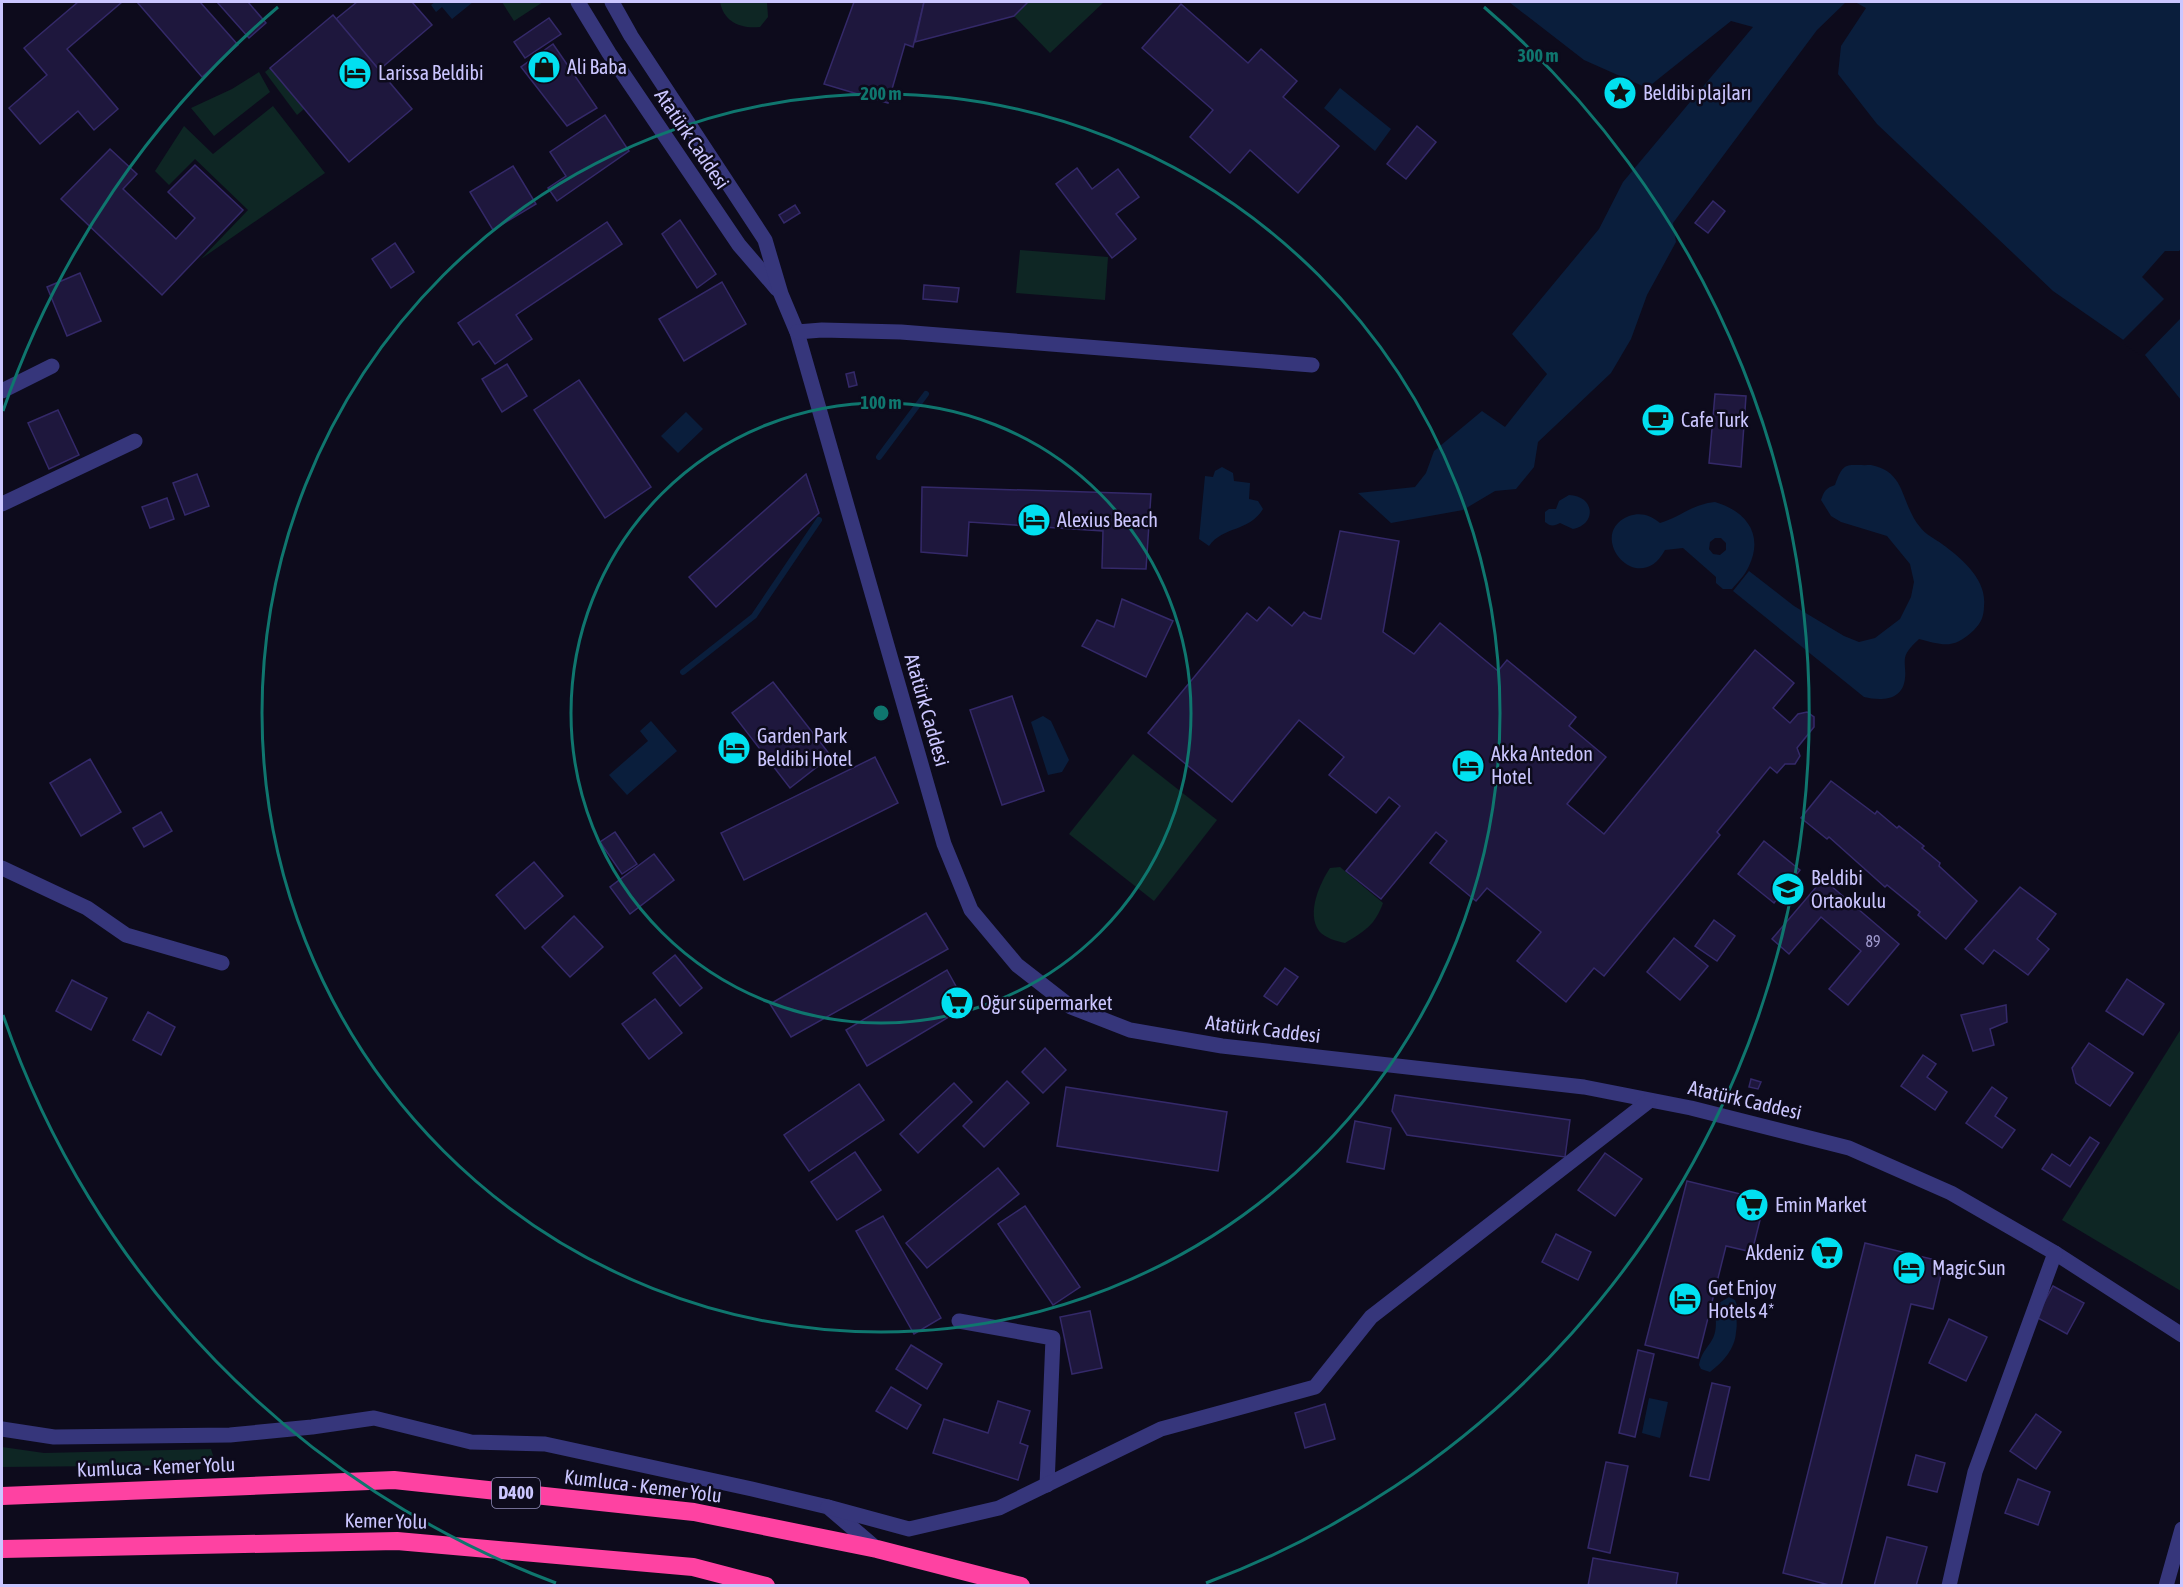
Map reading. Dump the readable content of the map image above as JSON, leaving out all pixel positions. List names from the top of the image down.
{
  "streets": {
    "highway": ["Kumluca - Kemer Yolu", "D400", "Kemer Yolu"],
    "street": ["Atatürk Caddesi"]
  },
  "places": {
    "shop": ["Ali Baba"],
    "hotel": [
      "Larissa Beldibi",
      "Alexius Beach",
      "Garden Park Beldibi Hotel",
      "Akka Antedon Hotel",
      "Magic Sun",
      "Get Enjoy Hotels 4*"
    ],
    "place": ["Beldibi plajları"],
    "cafe": ["Cafe Turk"],
    "school or university": ["Beldibi Ortaokulu"],
    "supermarket": ["Oğur süpermarket", "Emin Market", "Akdeniz"]
  },
  "house_numbers": ["89"],
  "rings": ["300 m", "200 m", "100 m"]
}
